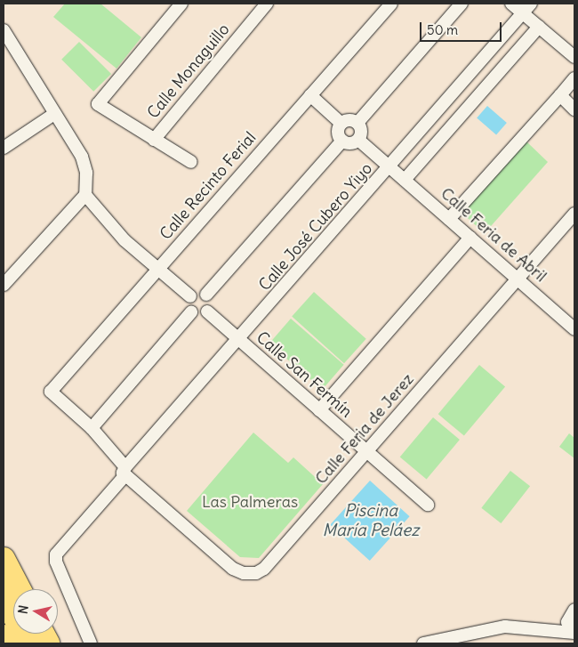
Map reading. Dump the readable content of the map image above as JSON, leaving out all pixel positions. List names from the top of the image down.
{
  "streets": {
    "street": [
      "Calle Monaguillo",
      "Calle Recinto Ferial",
      "Calle José Cubero Yiyo",
      "Calle Feria de Abril",
      "Calle San Fermín",
      "Calle Feria de Jerez"
    ]
  },
  "crossings": [
    ["Calle Recinto Ferial", "Calle Feria de Jerez"],
    ["Calle José Cubero Yiyo", "Calle Feria de Abril"],
    ["Calle José Cubero Yiyo", "Calle San Fermín"],
    ["Calle José Cubero Yiyo", "Calle Feria de Jerez"],
    ["Calle Feria de Abril", "Calle Feria de Jerez"],
    ["Calle San Fermín", "Calle Feria de Jerez"]
  ],
  "water": ["Piscina María Peláez"],
  "parks": ["Las Palmeras"],
  "scale_bar": "50 m",
  "north": "left"
}
